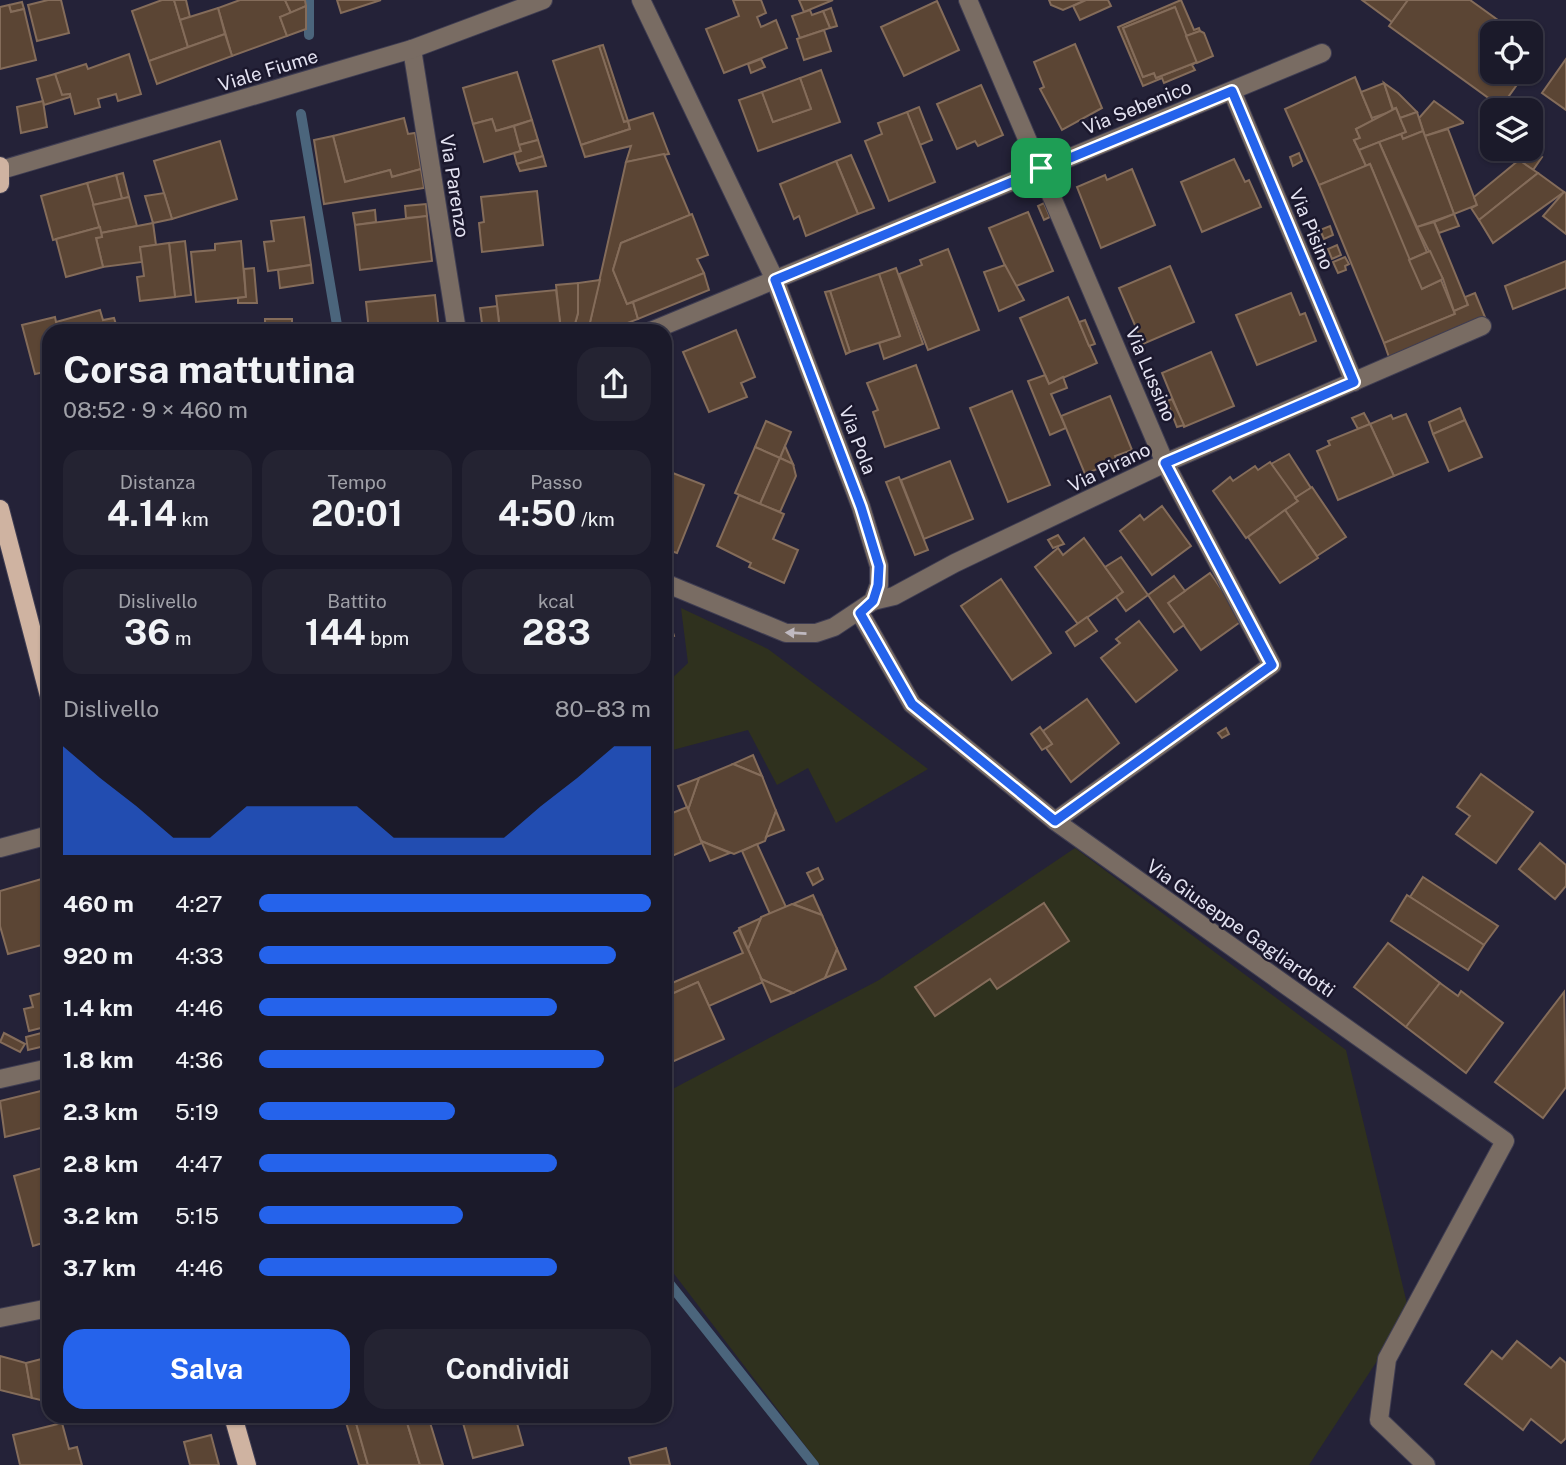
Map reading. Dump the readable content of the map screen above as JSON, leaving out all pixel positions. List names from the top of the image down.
{
  "streets": {
    "street": [
      "Viale Fiume",
      "Via Sebenico",
      "Via Parenzo",
      "Via Pisino",
      "Via Lussino",
      "Via Pola",
      "Via Pirano",
      "Via Giuseppe Gagliardotti"
    ]
  },
  "crossings": [
    ["Viale Fiume", "Via Parenzo"],
    ["Via Sebenico", "Via Pisino"],
    ["Via Sebenico", "Via Lussino"],
    ["Via Sebenico", "Via Pola"],
    ["Via Pisino", "Via Pirano"],
    ["Via Lussino", "Via Pirano"],
    ["Via Lussino", "Via Giuseppe Gagliardotti"],
    ["Via Pola", "Via Pirano"],
    ["Via Pola", "Via Giuseppe Gagliardotti"],
    ["Via Pirano", "Via Giuseppe Gagliardotti"]
  ],
  "page": {
    "heading": ["Corsa mattutina", "08:52 · 9 × 460 m"],
    "stats": [
      ["Distanza", "4.14 km"],
      ["Tempo", "20:01"],
      ["Passo", "4:50 /km"],
      ["Dislivello", "36 m"],
      ["Battito", "144 bpm"],
      ["kcal", "283"]
    ],
    "chart": ["Dislivello", "80–83 m"],
    "list": [
      {
        "name": "460 m",
        "note": "4:27"
      },
      {
        "name": "920 m",
        "note": "4:33"
      },
      {
        "name": "1.4 km",
        "note": "4:46"
      },
      {
        "name": "1.8 km",
        "note": "4:36"
      },
      {
        "name": "2.3 km",
        "note": "5:19"
      },
      {
        "name": "2.8 km",
        "note": "4:47"
      },
      {
        "name": "3.2 km",
        "note": "5:15"
      },
      {
        "name": "3.7 km",
        "note": "4:46"
      }
    ],
    "buttons": ["Salva", "Condividi"]
  }
}
